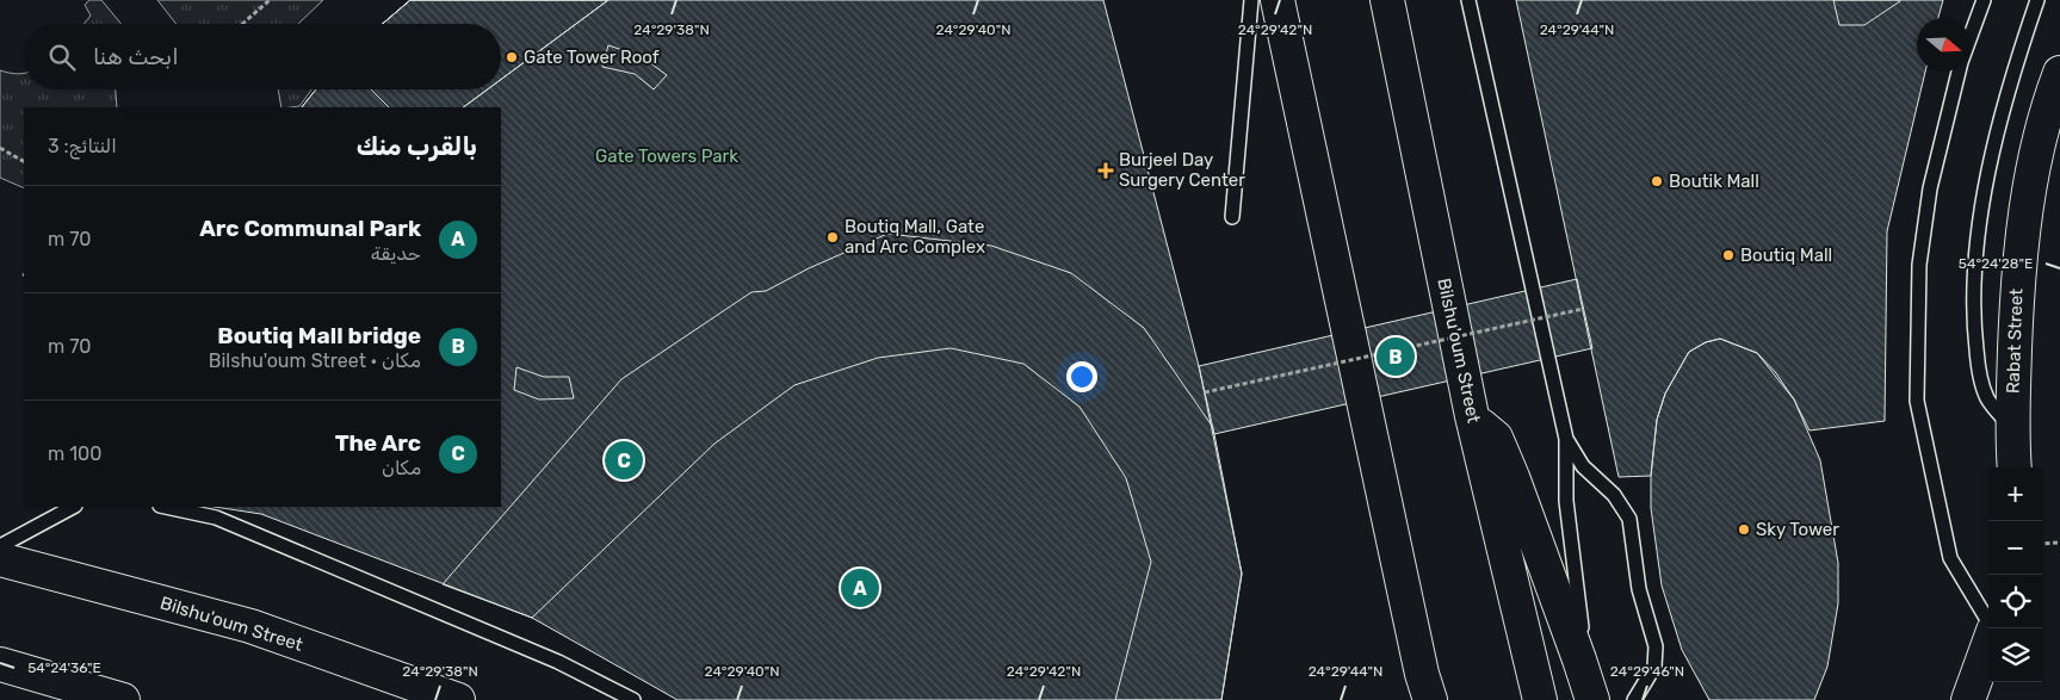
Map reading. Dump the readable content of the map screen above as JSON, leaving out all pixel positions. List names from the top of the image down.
{
  "streets": {
    "main road": ["Rabat Street", "Bilshu'oum Street"]
  },
  "parks": ["Gate Towers Park"],
  "places": {
    "other": [
      "Gate Tower Roof",
      "Boutik Mall",
      "Boutiq Mall, Gate and Arc Complex",
      "Boutiq Mall",
      "Sky Tower"
    ],
    "health": ["Burjeel Day Surgery Center"]
  },
  "north": "right",
  "page": {
    "search": "ابحث هنا",
    "heading": ["بالقرب منك", "النتائج: 3"],
    "list": [
      {
        "mark": "A",
        "name": "Arc Communal Park",
        "note": "حديقة",
        "value": "70 m"
      },
      {
        "mark": "B",
        "name": "Boutiq Mall bridge",
        "note": "مكان · Bilshu'oum Street",
        "value": "70 m"
      },
      {
        "mark": "C",
        "name": "The Arc",
        "note": "مكان",
        "value": "100 m"
      }
    ],
    "pins": ["B", "C", "A"],
    "map_buttons": ["+", "−"]
  },
  "coordinates": [
    "24°29'38\"N",
    "24°29'40\"N",
    "24°29'42\"N",
    "24°29'44\"N",
    "54°24'28\"E",
    "54°24'36\"E",
    "24°29'46\"N"
  ]
}
